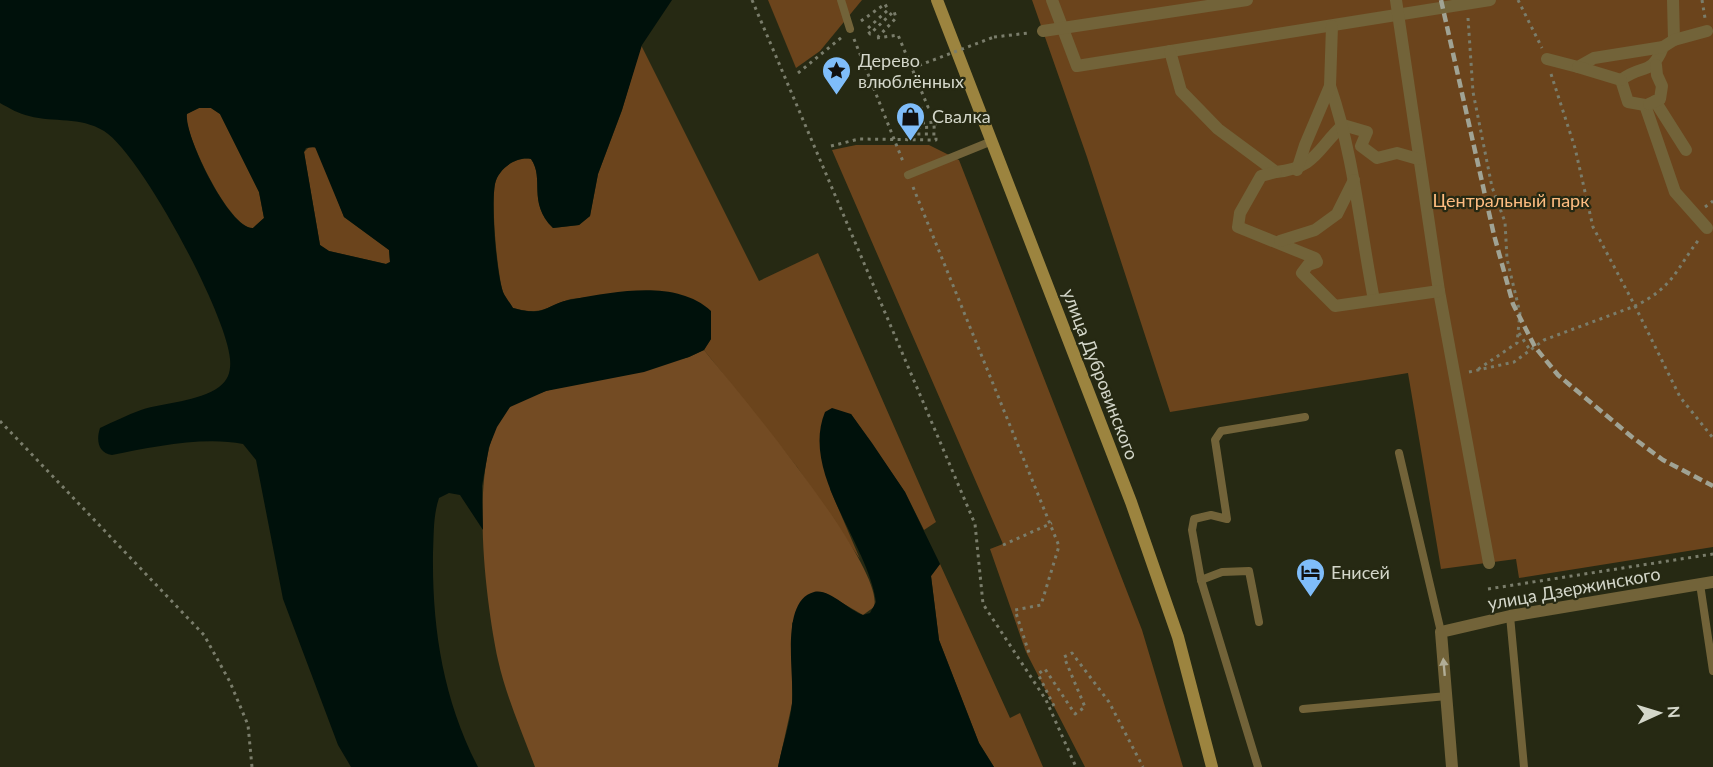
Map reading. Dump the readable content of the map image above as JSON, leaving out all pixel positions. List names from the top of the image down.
{
  "streets": {
    "main road": ["улица Дубровинского"],
    "street": ["улица Дзержинского"]
  },
  "parks": ["Центральный парк"],
  "places": {
    "place": ["Дерево влюблённых"],
    "shop": ["Свалка"],
    "hotel": ["Енисей"]
  },
  "north": "right"
}
